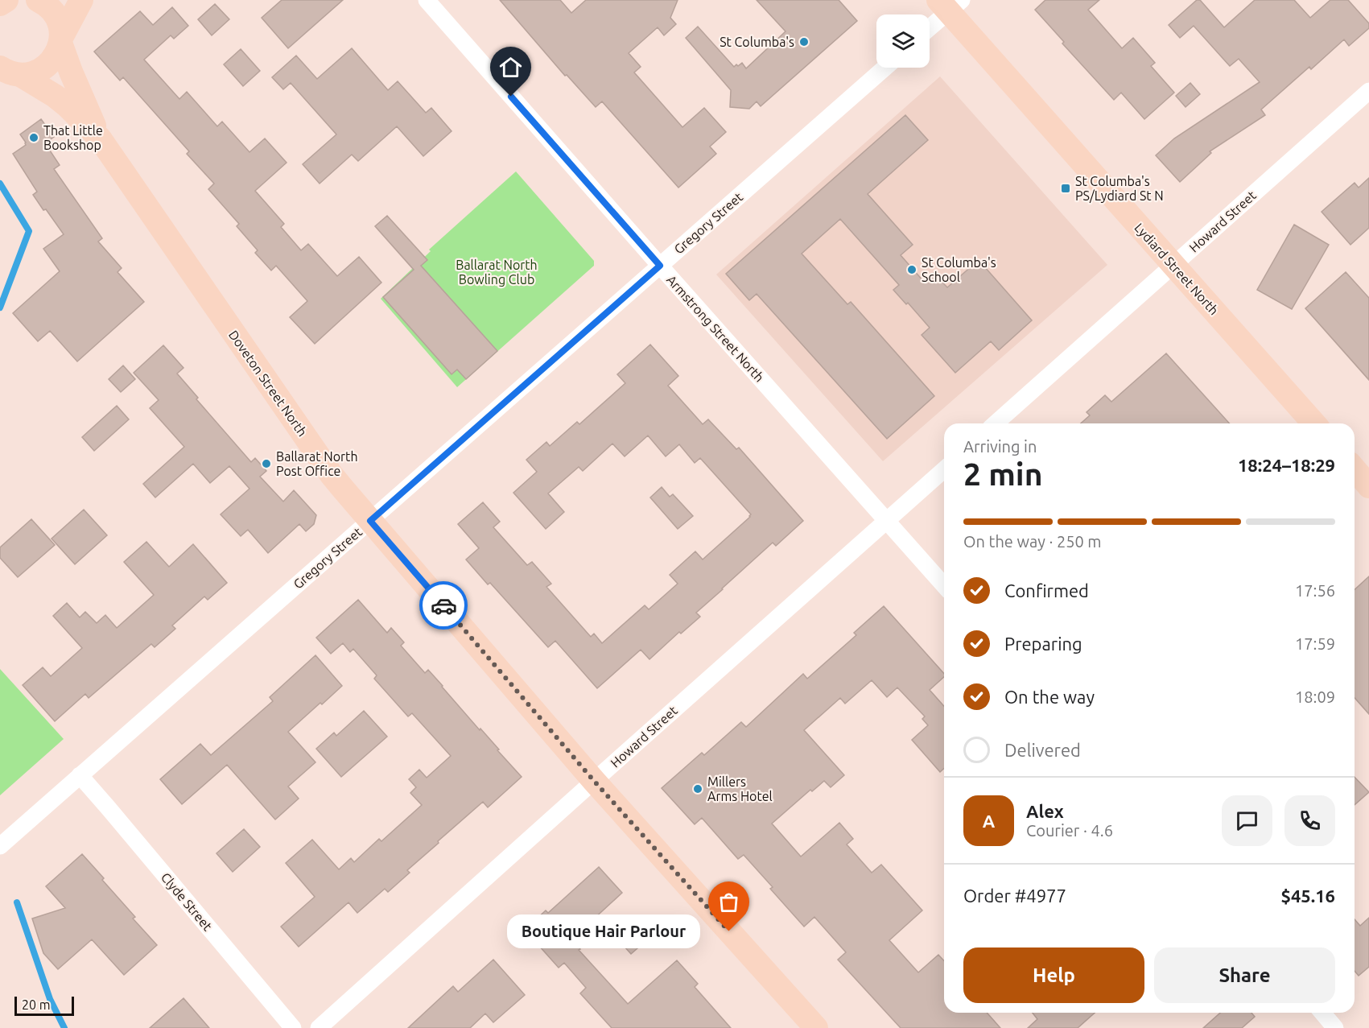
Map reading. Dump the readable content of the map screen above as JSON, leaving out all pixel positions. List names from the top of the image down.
{
  "streets": {
    "main road": ["Lydiard Street North", "Doveton Street North"],
    "street": [
      "Howard Street",
      "Gregory Street",
      "Armstrong Street North",
      "Clyde Street"
    ]
  },
  "crossings": [
    ["Howard Street", "Lydiard Street North"],
    ["Howard Street", "Armstrong Street North"],
    ["Howard Street", "Doveton Street North"],
    ["Gregory Street", "Armstrong Street North"],
    ["Gregory Street", "Doveton Street North"],
    ["Gregory Street", "Clyde Street"]
  ],
  "parks": ["Ballarat North Bowling Club"],
  "places": {
    "other": [
      "St Columba's",
      "That Little Bookshop",
      "St Columba's School",
      "Ballarat North Post Office",
      "Millers Arms Hotel",
      "Boutique Hair Parlour"
    ],
    "transit": ["St Columba's PS/Lydiard St N"]
  },
  "scale_bar": "20 m",
  "page": {
    "heading": ["2 min", "Arriving in", "18:24–18:29"],
    "panel": [
      "Alex",
      "Courier · 4.6",
      "Order #4977",
      "$45.16"
    ],
    "bar": "On the way · 250 m",
    "list": [
      ["Confirmed", "17:56"],
      ["Preparing", "17:59"],
      ["On the way", "18:09"],
      "Delivered"
    ],
    "round": "A",
    "bubble": "Boutique Hair Parlour",
    "buttons": ["Help", "Share"],
    "scale": "20 m"
  }
}
